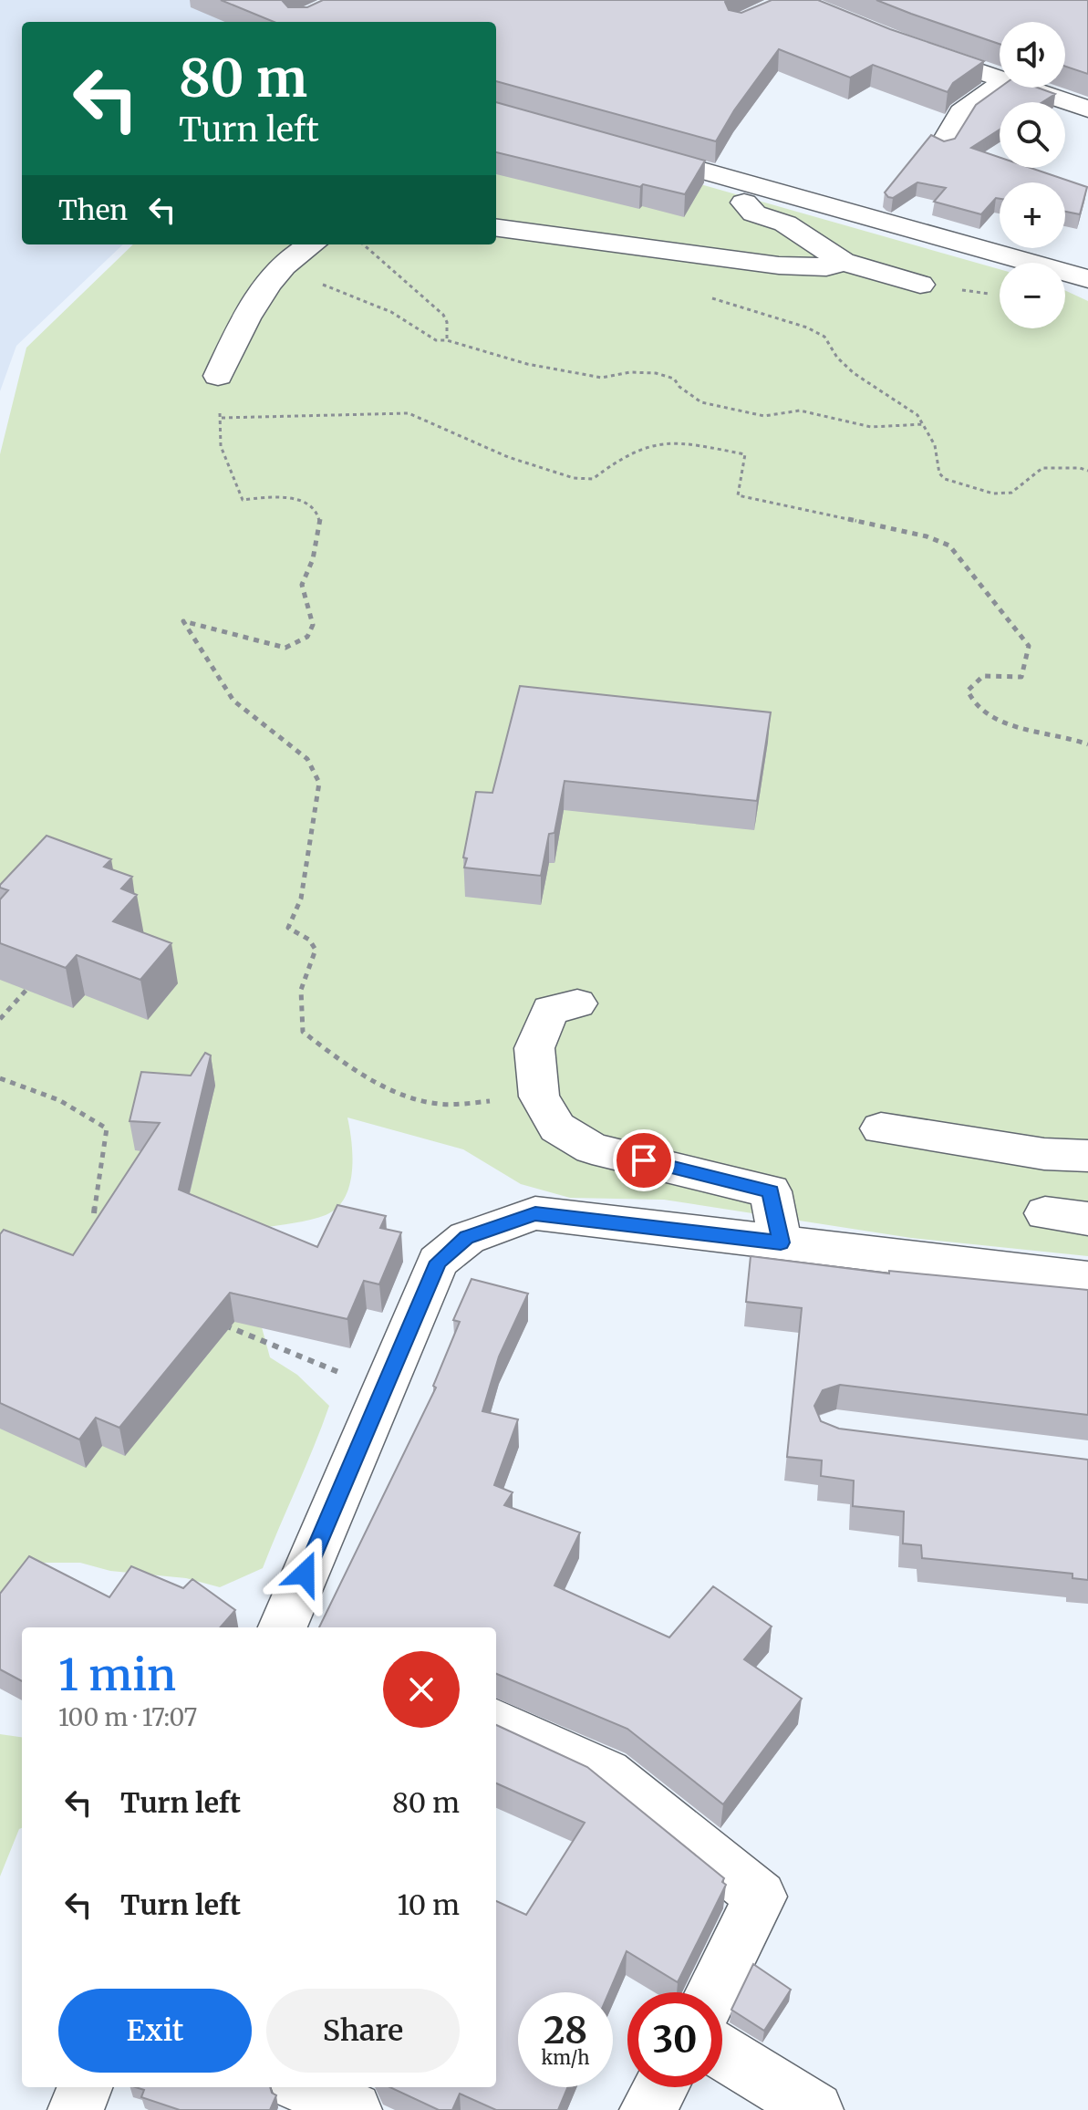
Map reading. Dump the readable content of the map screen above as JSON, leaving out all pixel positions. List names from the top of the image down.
{
  "page": {
    "map_buttons": ["+", "−"],
    "turn": ["80 m", "Turn left"],
    "then": "Then",
    "heading": ["1 min", "100 m · 17:07"],
    "list": [
      {
        "name": "Turn left",
        "value": "80 m"
      },
      {
        "name": "Turn left",
        "value": "10 m"
      }
    ],
    "buttons": ["Exit", "Share"],
    "speed": "28 km/h",
    "limit": "30"
  }
}
